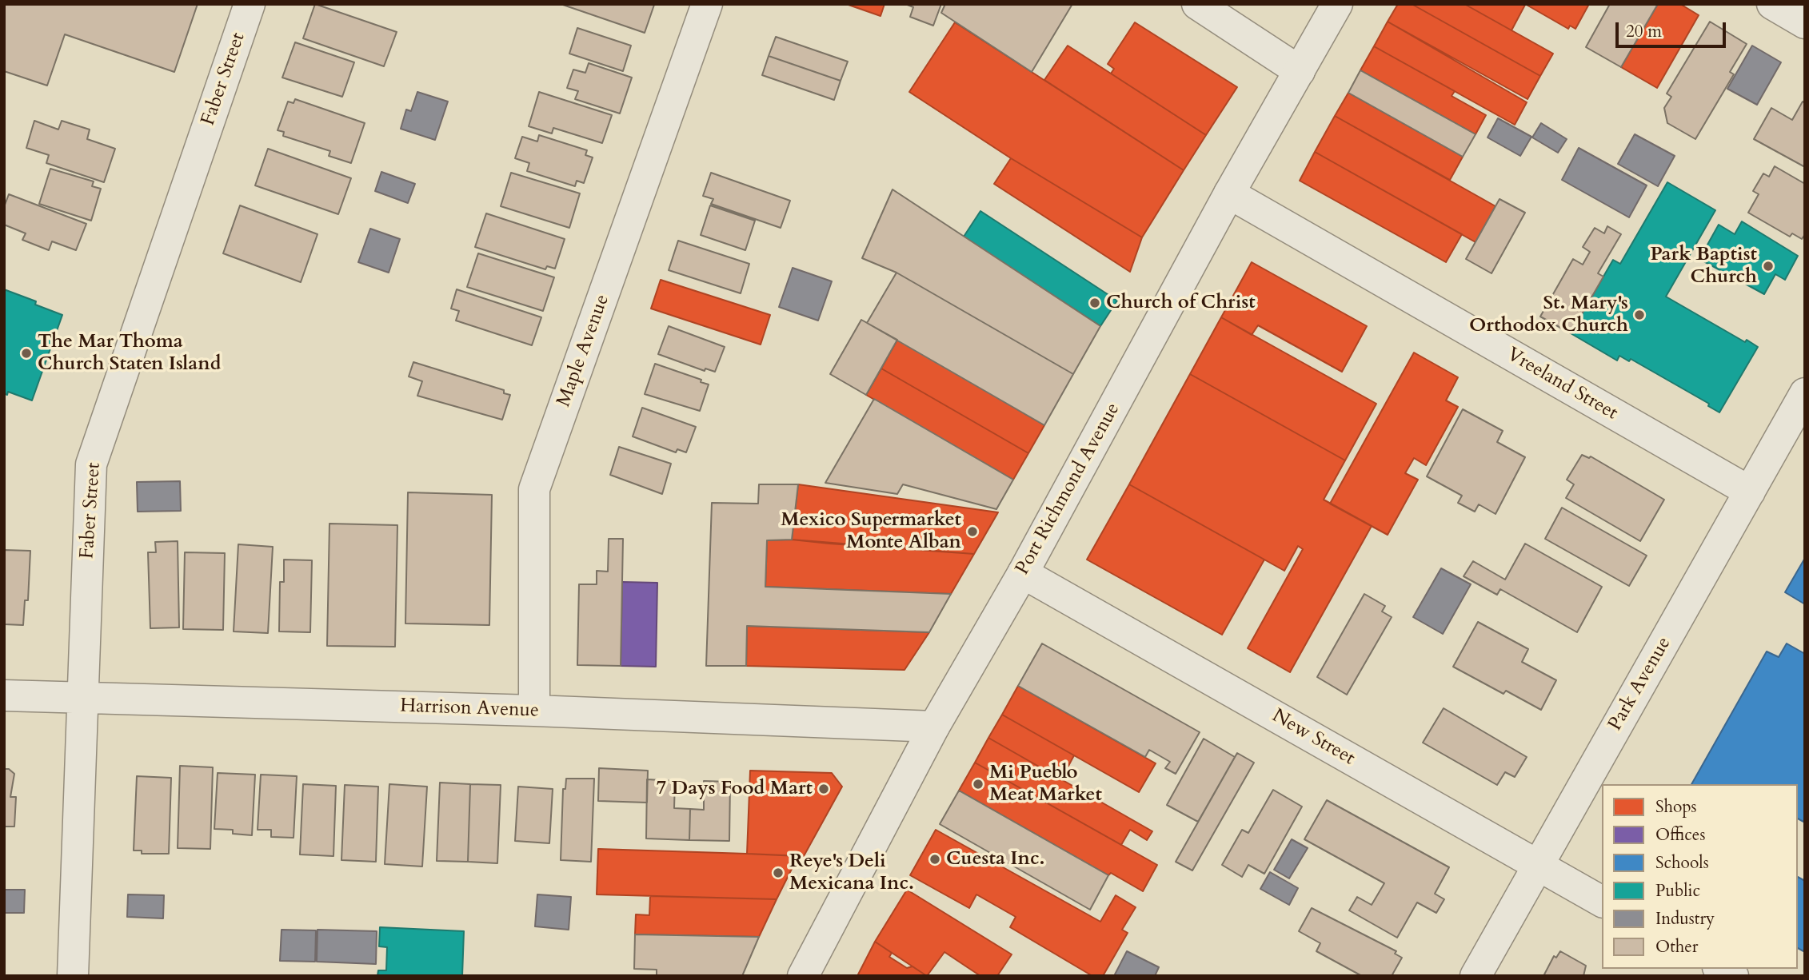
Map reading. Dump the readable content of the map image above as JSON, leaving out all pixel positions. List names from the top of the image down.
{
  "streets": {
    "street": [
      "Faber Street",
      "Maple Avenue",
      "Vreeland Street",
      "Port Richmond Avenue",
      "Park Avenue",
      "Harrison Avenue",
      "New Street"
    ]
  },
  "crossings": [
    ["Faber Street", "Harrison Avenue"],
    ["Maple Avenue", "Harrison Avenue"],
    ["Vreeland Street", "Port Richmond Avenue"],
    ["Vreeland Street", "Park Avenue"],
    ["Port Richmond Avenue", "Harrison Avenue"],
    ["Port Richmond Avenue", "New Street"],
    ["Park Avenue", "New Street"]
  ],
  "places": [
    "Park Baptist Church",
    "Church of Christ",
    "St. Mary's Orthodox Church",
    "The Mar Thoma Church Staten Island",
    "Mexico Supermarket Monte Alban",
    "Mi Pueblo Meat Market",
    "7 Days Food Mart",
    "Cuesta Inc.",
    "Reye's Deli Mexicana Inc."
  ],
  "legend": [
    "Shops",
    "Offices",
    "Schools",
    "Public",
    "Industry",
    "Other"
  ],
  "scale_bar": "20 m"
}
